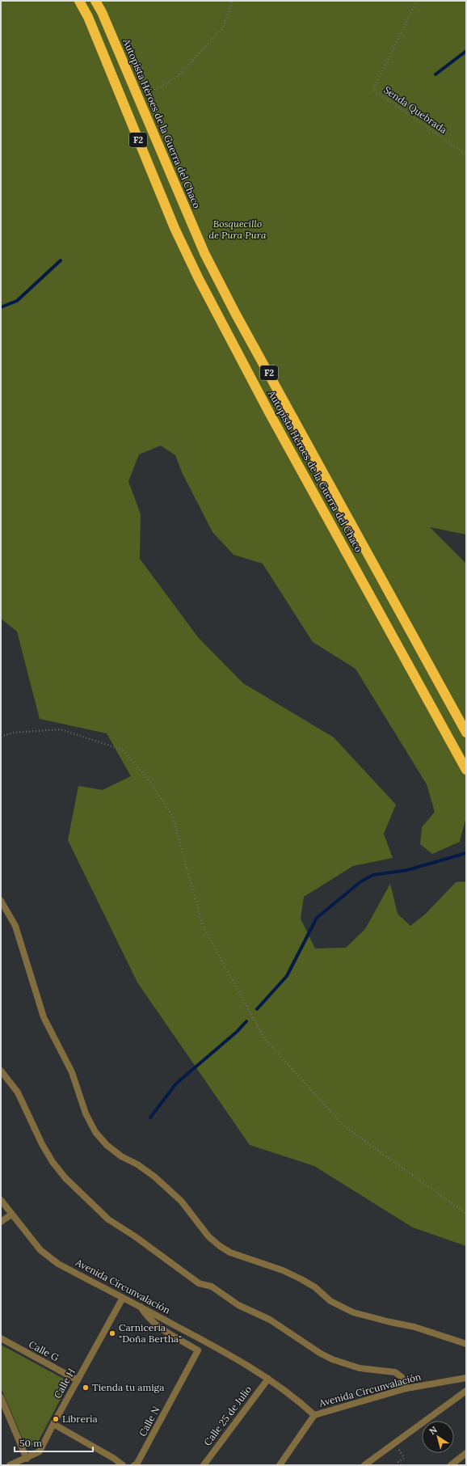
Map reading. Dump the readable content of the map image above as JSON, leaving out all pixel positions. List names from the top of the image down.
{
  "streets": {
    "highway": ["Autopista Héroes de la Guerra del Chaco", "F2"],
    "street": [
      "Avenida Circunvalación",
      "Calle G",
      "Calle H",
      "Calle 25 de Julio",
      "Calle N"
    ],
    "path": ["Senda Quebrada"]
  },
  "crossings": [
    ["Avenida Circunvalación", "Calle H"],
    ["Avenida Circunvalación", "Calle 25 de Julio"],
    ["Avenida Circunvalación", "Calle N"],
    ["Calle G", "Calle H"]
  ],
  "parks": ["Bosquecillo de Pura Pura"],
  "places": ["Carniceria \"Doña Bertha\"", "Tienda tu amiga", "Librería"],
  "scale_bar": "50 m",
  "north": "top left"
}
